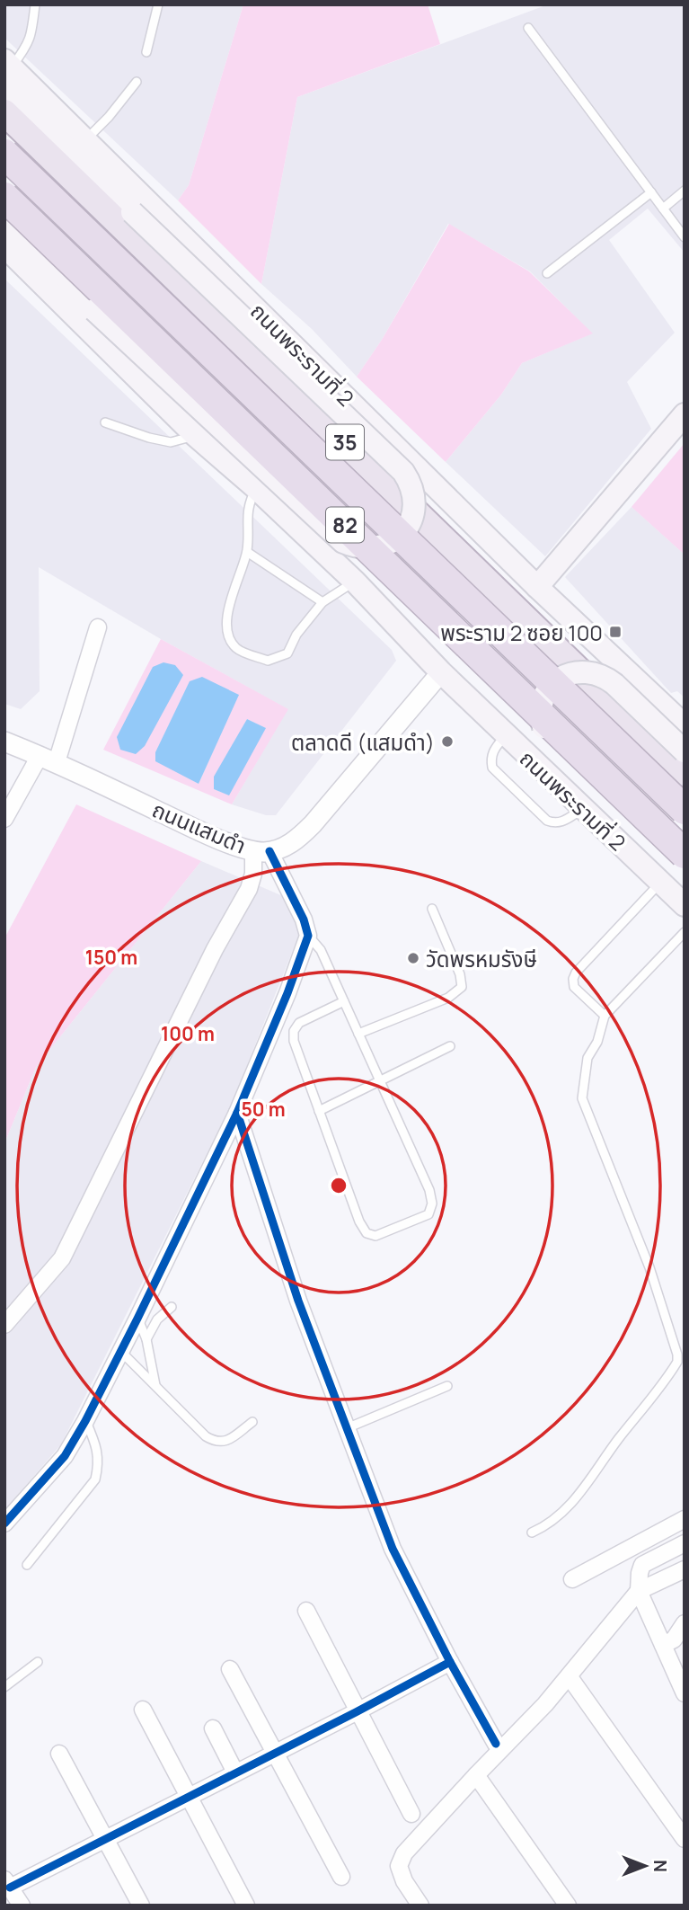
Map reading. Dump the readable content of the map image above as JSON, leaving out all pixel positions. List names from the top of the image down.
{
  "streets": {
    "highway": ["ถนนพระรามที่ 2", "35", "82"],
    "street": ["ถนนแสมดำ"]
  },
  "crossings": [
    ["ถนนพระรามที่ 2", "ถนนแสมดำ"]
  ],
  "places": {
    "transit": ["พระราม 2 ซอย 100"],
    "other": ["ตลาดดี (แสมดำ)", "วัดพรหมรังษี"]
  },
  "north": "right",
  "rings": ["150 m", "100 m", "50 m"]
}
